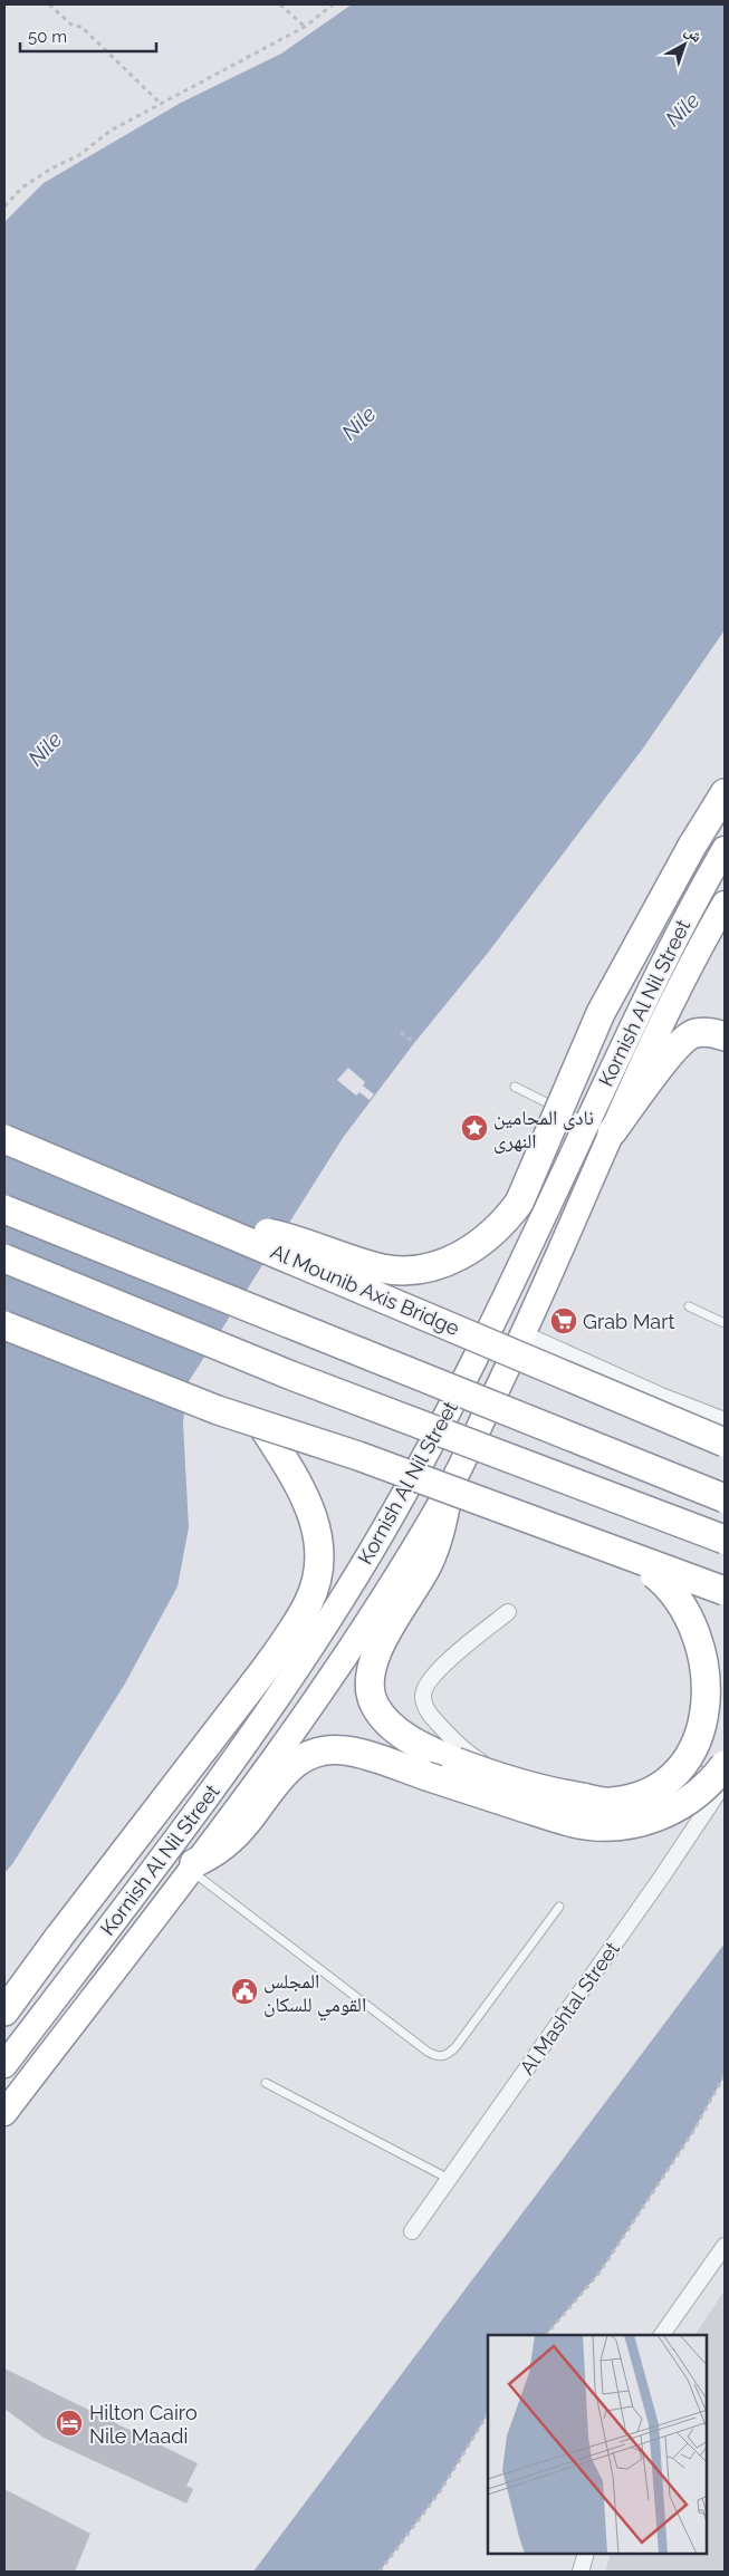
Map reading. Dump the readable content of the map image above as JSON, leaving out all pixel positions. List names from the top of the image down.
{
  "streets": {
    "highway": ["Kornish Al Nil Street", "Al Mounib Axis Bridge"],
    "street": ["Al Mashtal Street"]
  },
  "water": ["Nile"],
  "places": {
    "place": ["نادى المحامين النهرى"],
    "supermarket": ["Grab Mart"],
    "public building": ["المجلس القومي للسكان"],
    "hotel": ["Hilton Cairo Nile Maadi"]
  },
  "scale_bar": "50 m",
  "north": "top right"
}
